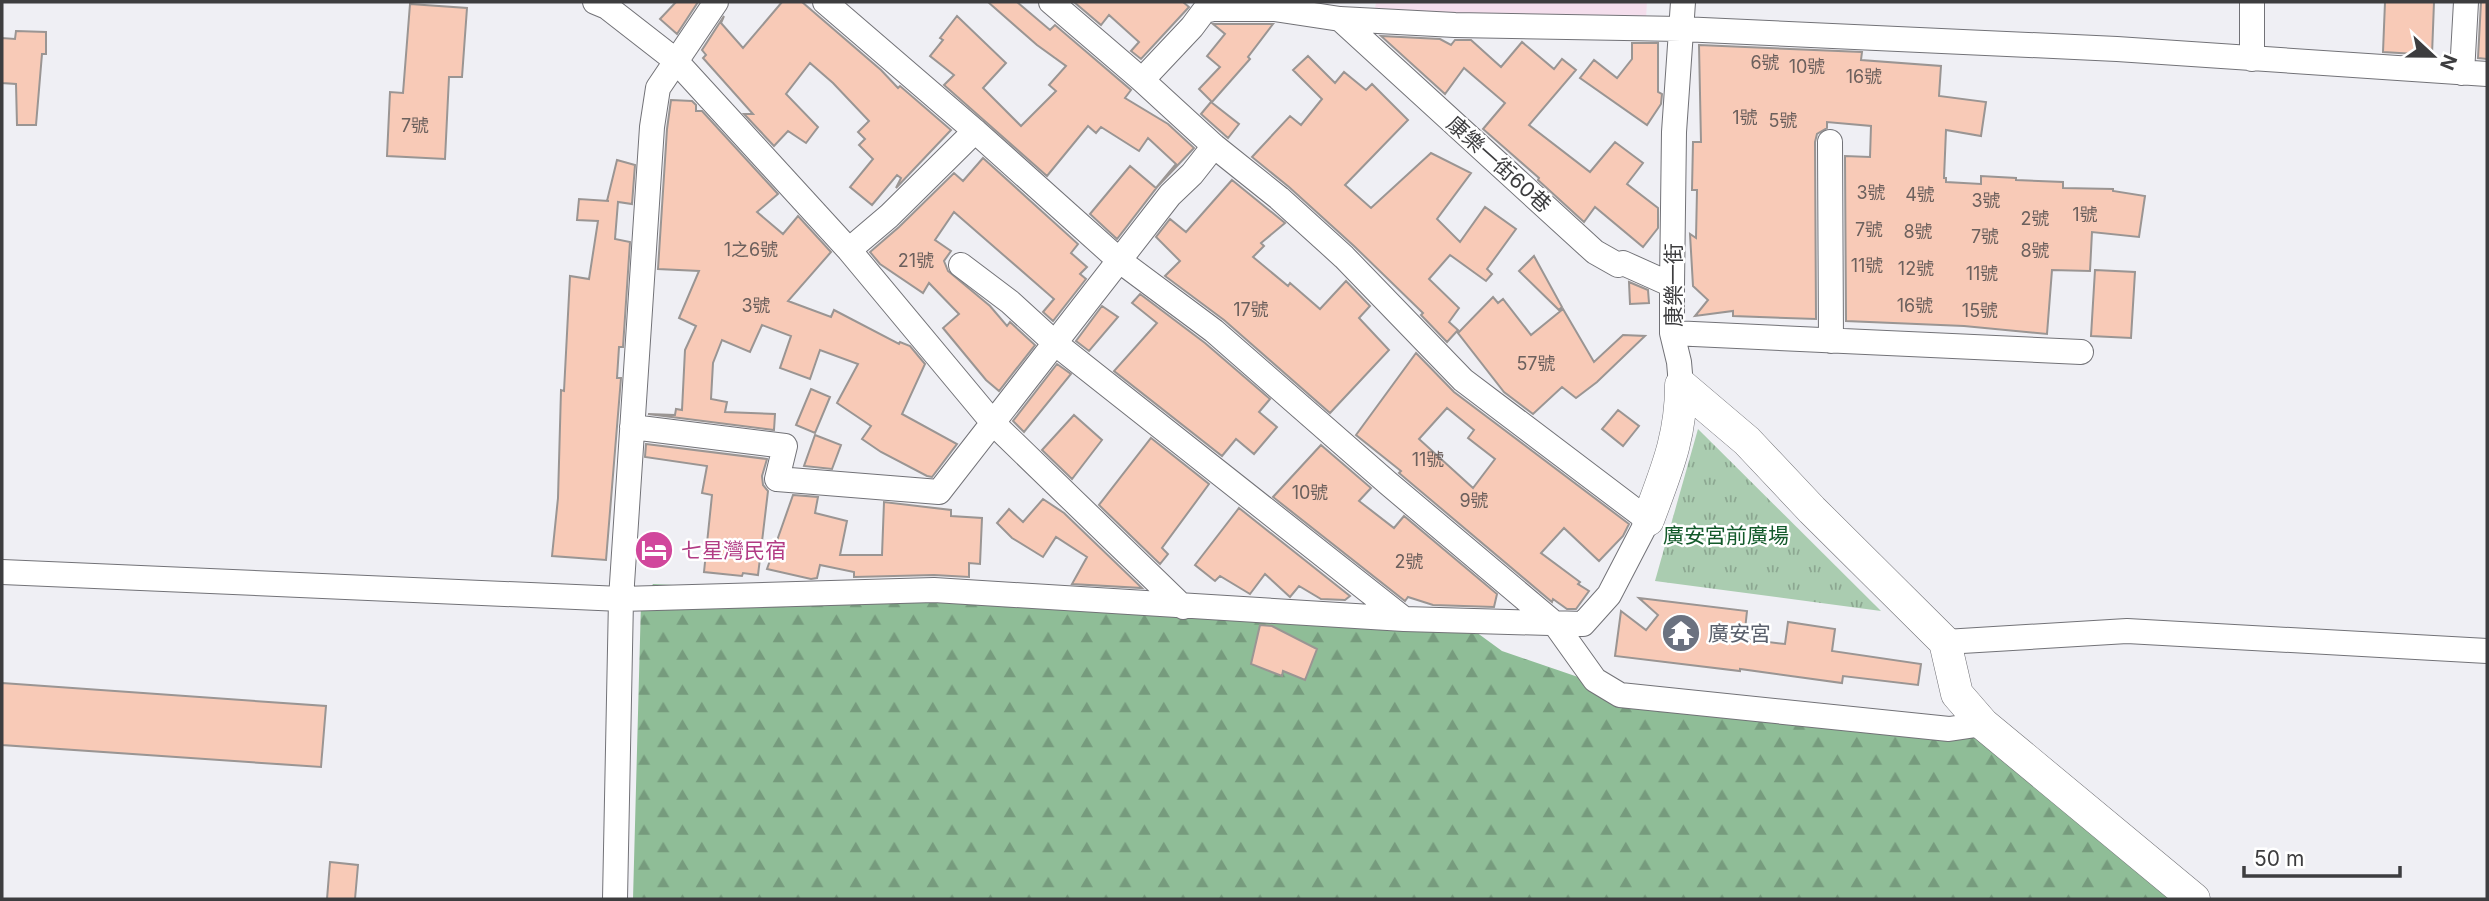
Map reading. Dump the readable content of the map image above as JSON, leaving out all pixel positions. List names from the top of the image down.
{
  "streets": {
    "street": ["康樂一街60巷", "康樂一街"]
  },
  "crossings": [
    ["康樂一街60巷", "康樂一街"]
  ],
  "parks": ["廣安宮前廣場"],
  "places": {
    "hotel": ["七星灣民宿"],
    "temple": ["廣安宮"]
  },
  "house_numbers": [
    "6號",
    "10號",
    "16號",
    "1號",
    "5號",
    "7號",
    "3號",
    "4號",
    "3號",
    "1號",
    "2號",
    "7號",
    "8號",
    "7號",
    "1之6號",
    "8號",
    "21號",
    "11號",
    "12號",
    "11號",
    "3號",
    "16號",
    "17號",
    "15號",
    "57號",
    "11號",
    "10號",
    "9號",
    "2號"
  ],
  "scale_bar": "50 m",
  "north": "right"
}
